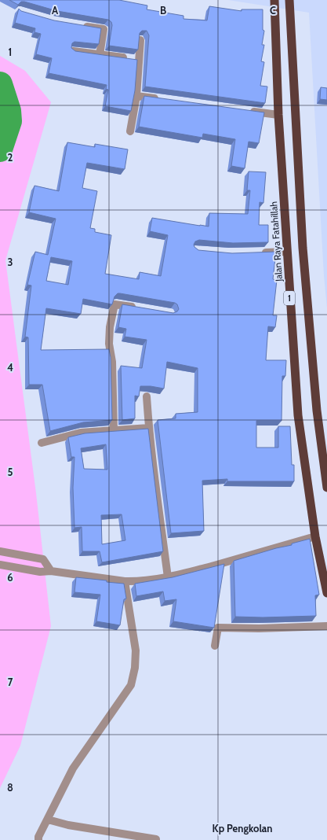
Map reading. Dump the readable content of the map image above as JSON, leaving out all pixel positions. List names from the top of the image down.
{
  "streets": {
    "highway": ["Jalan Raya Fatahillah", "1"]
  },
  "districts": ["Kp Pengkolan"],
  "grid": {
    "columns": ["A", "B", "C"],
    "rows": [
      "1",
      "2",
      "3",
      "4",
      "5",
      "6",
      "7",
      "8"
    ]
  }
}
